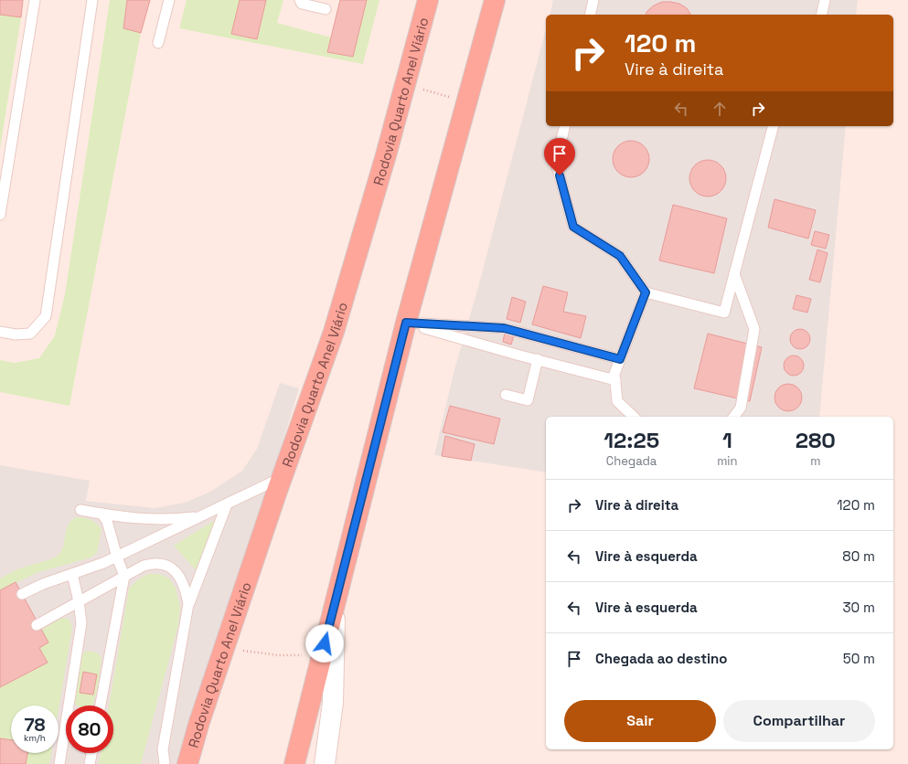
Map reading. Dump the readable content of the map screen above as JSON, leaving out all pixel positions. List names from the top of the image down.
{
  "streets": {
    "highway": ["Rodovia Quarto Anel Viário"]
  },
  "page": {
    "turn": ["120 m", "Vire à direita"],
    "eta": [
      "12:25",
      "Chegada",
      "1",
      "min",
      "280",
      "m"
    ],
    "list": [
      {
        "name": "Vire à direita",
        "value": "120 m"
      },
      {
        "name": "Vire à esquerda",
        "value": "80 m"
      },
      {
        "name": "Vire à esquerda",
        "value": "30 m"
      },
      {
        "name": "Chegada ao destino",
        "value": "50 m"
      }
    ],
    "buttons": ["Sair", "Compartilhar"],
    "speed": "78 km/h",
    "limit": "80"
  }
}
